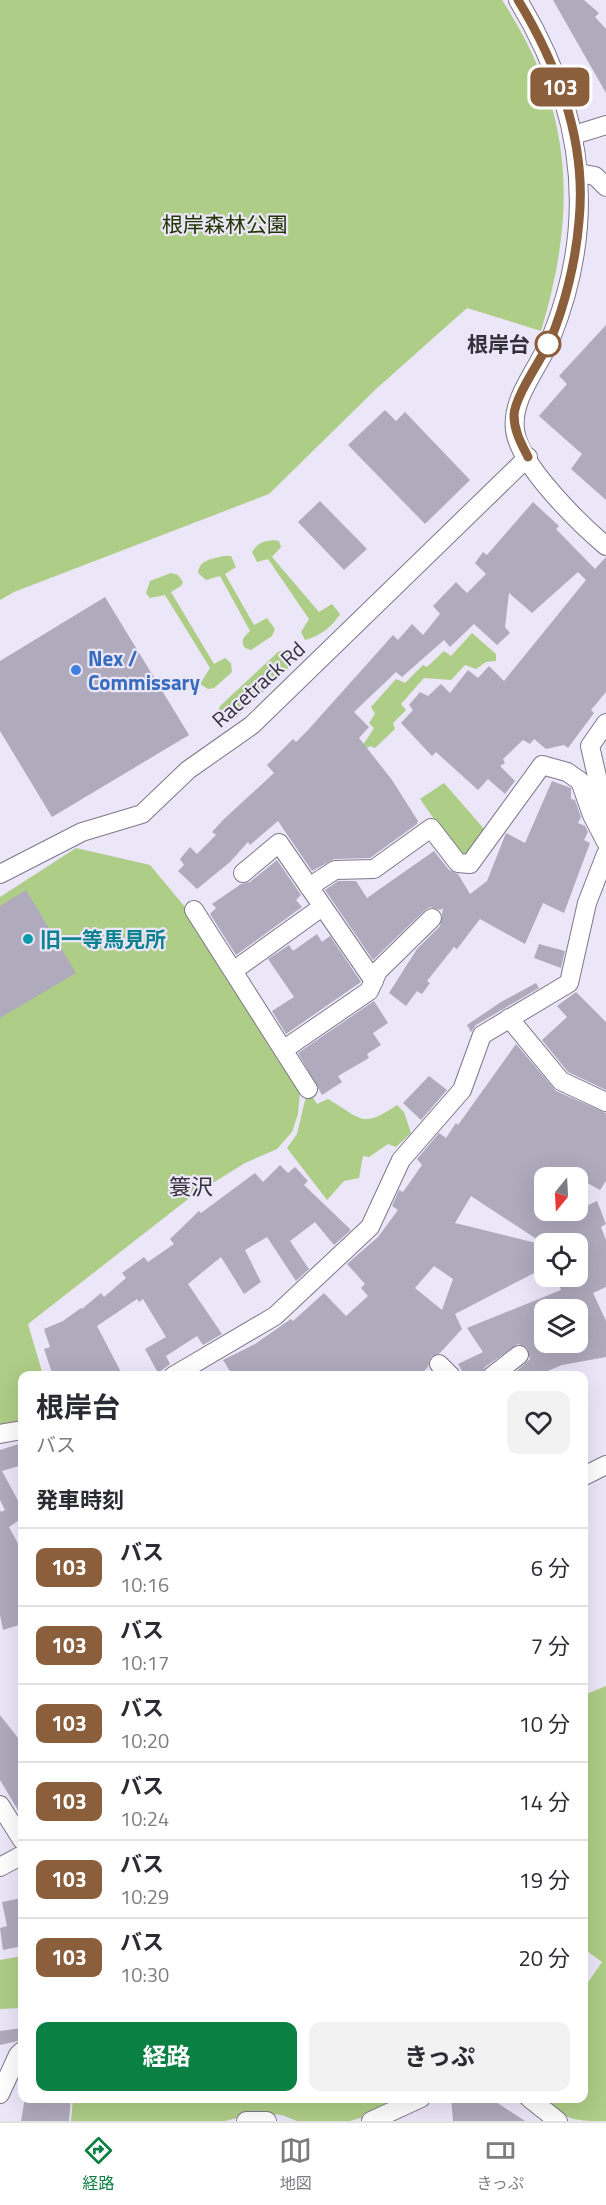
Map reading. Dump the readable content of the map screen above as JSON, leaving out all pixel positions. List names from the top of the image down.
{
  "streets": {
    "street": ["Racetrack Rd"]
  },
  "districts": ["簑沢"],
  "parks": ["根岸森林公園"],
  "places": ["根岸台", "Nex / Commissary", "旧一等馬見所"],
  "lines": ["bus line 103"],
  "north": "bottom",
  "page": {
    "on_map": "103",
    "heading": [
      ["根岸台", "バス"],
      "発車時刻"
    ],
    "list": [
      {
        "mark": "103",
        "name": "バス",
        "note": "10:16",
        "value": "6 分"
      },
      {
        "mark": "103",
        "name": "バス",
        "note": "10:17",
        "value": "7 分"
      },
      {
        "mark": "103",
        "name": "バス",
        "note": "10:20",
        "value": "10 分"
      },
      {
        "mark": "103",
        "name": "バス",
        "note": "10:24",
        "value": "14 分"
      },
      {
        "mark": "103",
        "name": "バス",
        "note": "10:29",
        "value": "19 分"
      },
      {
        "mark": "103",
        "name": "バス",
        "note": "10:30",
        "value": "20 分"
      }
    ],
    "buttons": ["経路", "きっぷ"],
    "tabs": ["経路", "地図", "きっぷ"]
  }
}
